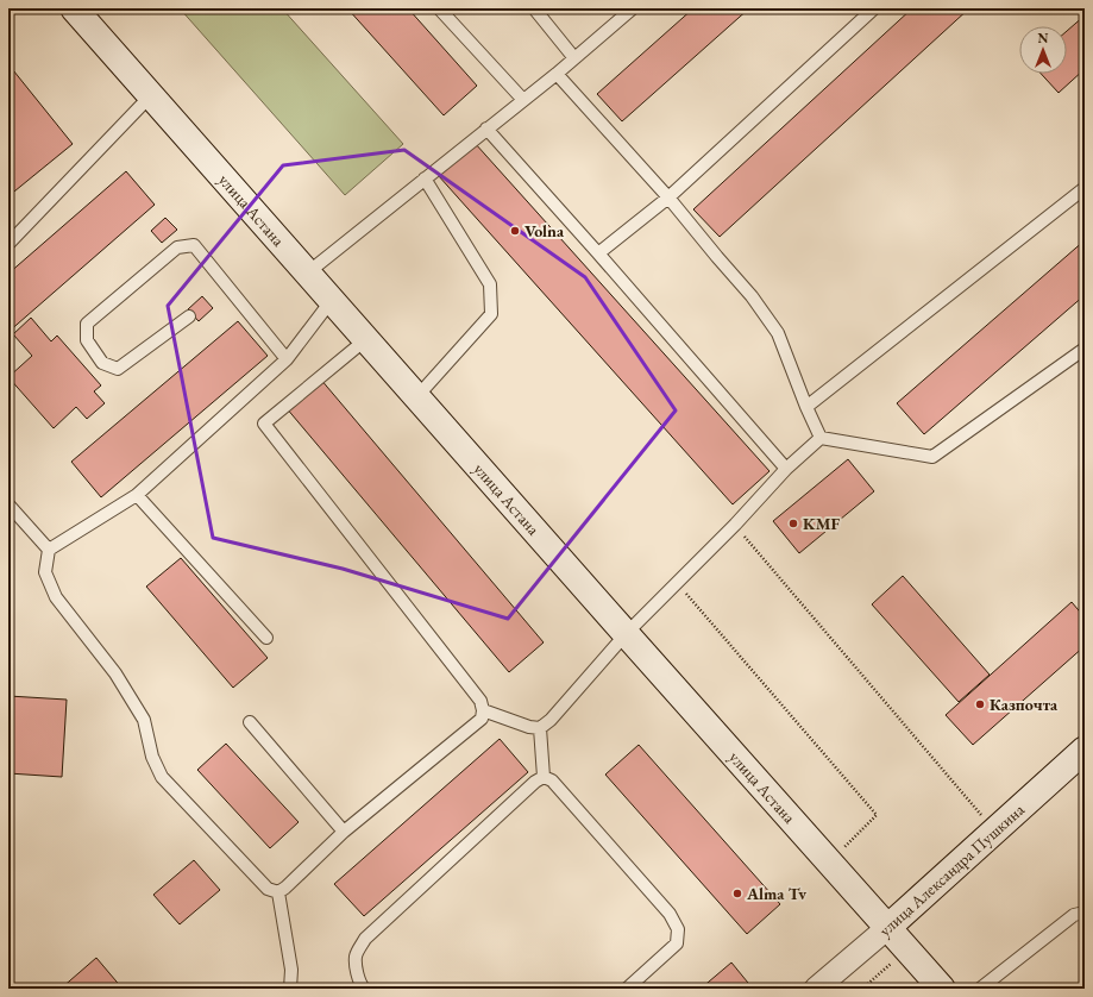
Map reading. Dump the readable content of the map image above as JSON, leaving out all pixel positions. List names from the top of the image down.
{
  "streets": {
    "street": ["улица Астана", "улица Александра Пушкина"]
  },
  "crossings": [
    ["улица Астана", "улица Александра Пушкина"]
  ],
  "places": [
    "Volna",
    "KMF",
    "Казпочта",
    "Alma Tv"
  ],
  "north": "top"
}
